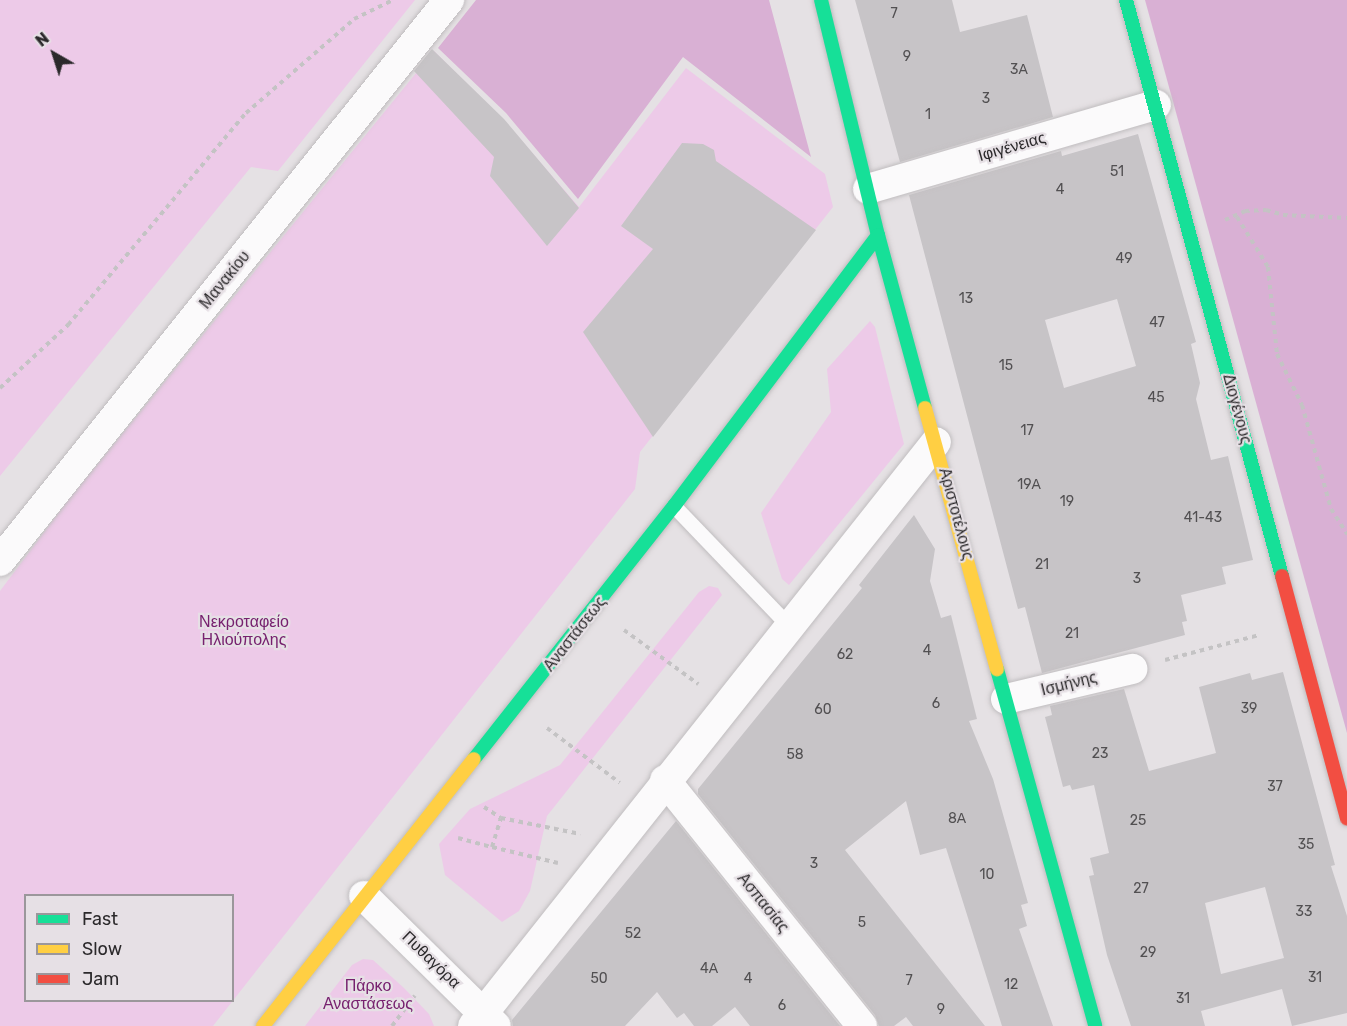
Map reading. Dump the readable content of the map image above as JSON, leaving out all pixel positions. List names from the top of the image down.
{
  "streets": {
    "street": [
      "Ιφιγένειας",
      "Μανακίου",
      "Διογένους",
      "Αριστοτέλους",
      "Αναστάσεως",
      "Ισμήνης",
      "Ασπασίας",
      "Πυθαγόρα"
    ]
  },
  "crossings": [
    ["Ιφιγένειας", "Διογένους"],
    ["Ιφιγένειας", "Αριστοτέλους"],
    ["Αριστοτέλους", "Αναστάσεως"],
    ["Αριστοτέλους", "Ισμήνης"],
    ["Αναστάσεως", "Πυθαγόρα"]
  ],
  "parks": ["Νεκροταφείο Ηλιούπολης", "Πάρκο Αναστάσεως"],
  "house_numbers": [
    "7",
    "9",
    "3Α",
    "3",
    "1",
    "51",
    "4",
    "49",
    "13",
    "47",
    "15",
    "45",
    "17",
    "19Α",
    "19",
    "41-43",
    "21",
    "3",
    "21",
    "4",
    "62",
    "6",
    "39",
    "60",
    "23",
    "58",
    "37",
    "8Α",
    "25",
    "35",
    "3",
    "10",
    "27",
    "33",
    "5",
    "52",
    "29",
    "4Α",
    "31",
    "50",
    "4",
    "7",
    "12",
    "31",
    "6",
    "9"
  ],
  "legend": ["Fast", "Slow", "Jam"],
  "north": "top left"
}
